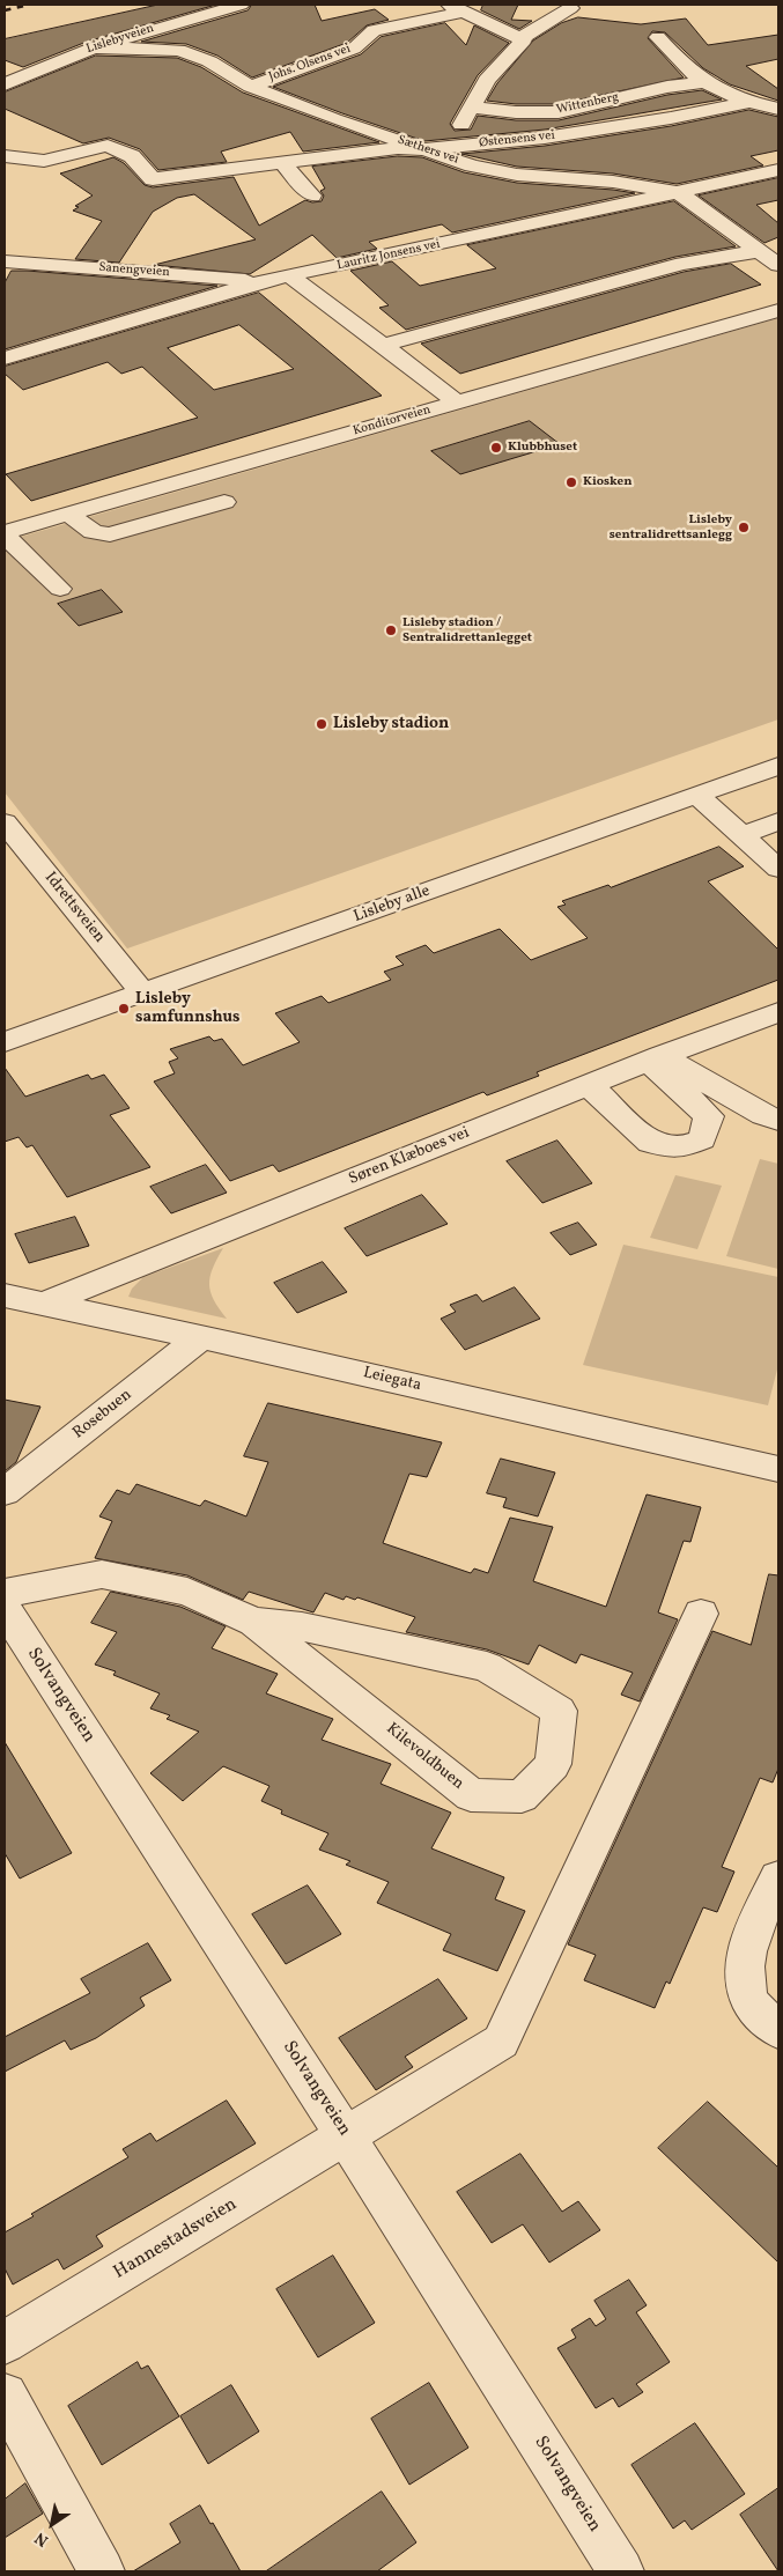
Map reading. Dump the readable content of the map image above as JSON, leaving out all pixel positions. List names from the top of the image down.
{
  "streets": {
    "street": [
      "Lislebyveien",
      "Johs. Olsens vei",
      "Wittenberg",
      "Østensens vei",
      "Sæthers vei",
      "Lauritz Jonsens vei",
      "Sanengveien",
      "Konditorveien",
      "Lisleby alle",
      "Idrettsveien",
      "Søren Klæboes vei",
      "Leiegata",
      "Rosebuen",
      "Solvangveien",
      "Kilevoldbuen",
      "Hannestadsveien"
    ]
  },
  "crossings": [
    ["Lislebyveien", "Sæthers vei"],
    ["Johs. Olsens vei", "Sæthers vei"],
    ["Østensens vei", "Sæthers vei"],
    ["Sæthers vei", "Lauritz Jonsens vei"],
    ["Lauritz Jonsens vei", "Sanengveien"],
    ["Lisleby alle", "Idrettsveien"],
    ["Søren Klæboes vei", "Leiegata"],
    ["Leiegata", "Rosebuen"],
    ["Solvangveien", "Hannestadsveien"]
  ],
  "places": [
    "Klubbhuset",
    "Kiosken",
    "Lisleby sentralidrettsanlegg",
    "Lisleby stadion / Sentralidrettanlegget",
    "Lisleby stadion",
    "Lisleby samfunnshus"
  ],
  "north": "bottom left"
}
